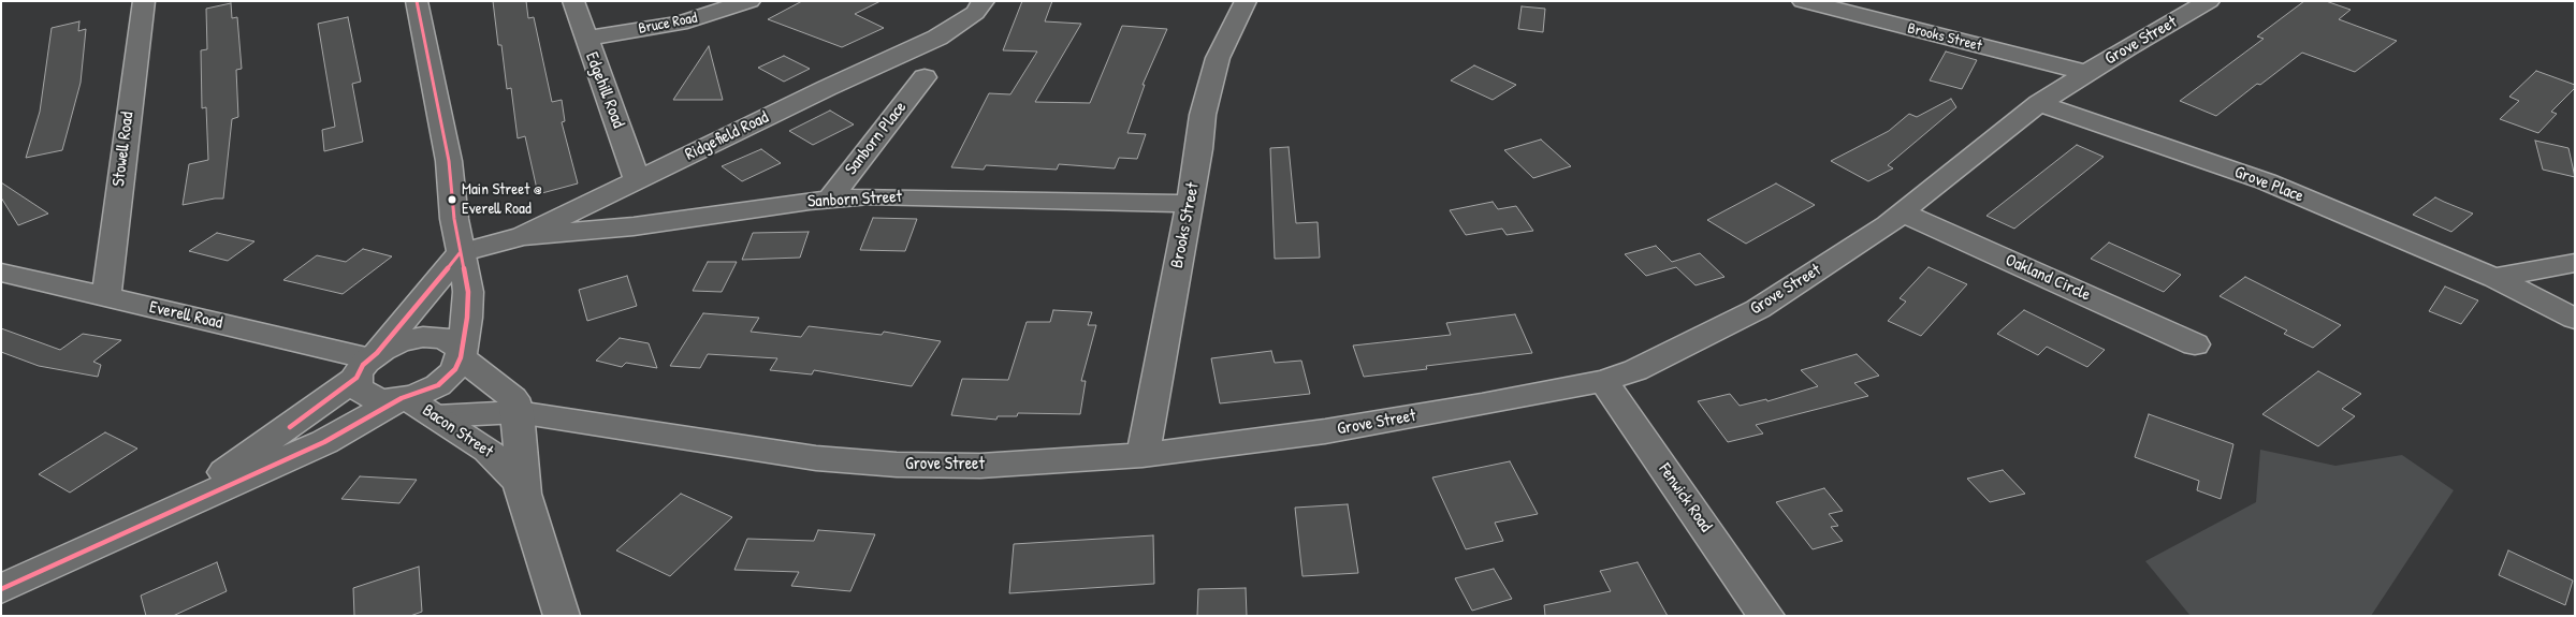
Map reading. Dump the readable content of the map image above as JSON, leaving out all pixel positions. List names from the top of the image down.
{
  "streets": {
    "street": [
      "Bruce Road",
      "Brooks Street",
      "Grove Street",
      "Edgehill Road",
      "Ridgefield Road",
      "Sanborn Place",
      "Stowell Road",
      "Grove Place",
      "Sanborn Street",
      "Oakland Circle",
      "Everell Road",
      "Bacon Street",
      "Fenwick Road"
    ]
  },
  "crossings": [
    ["Bruce Road", "Edgehill Road"],
    ["Brooks Street", "Grove Street"],
    ["Brooks Street", "Sanborn Street"],
    ["Grove Street", "Grove Place"],
    ["Grove Street", "Oakland Circle"],
    ["Grove Street", "Bacon Street"],
    ["Grove Street", "Fenwick Road"],
    ["Edgehill Road", "Ridgefield Road"],
    ["Ridgefield Road", "Sanborn Street"],
    ["Sanborn Place", "Sanborn Street"],
    ["Stowell Road", "Everell Road"],
    ["Everell Road", "Bacon Street"]
  ],
  "places": ["Main Street @ Everell Road"]
}
